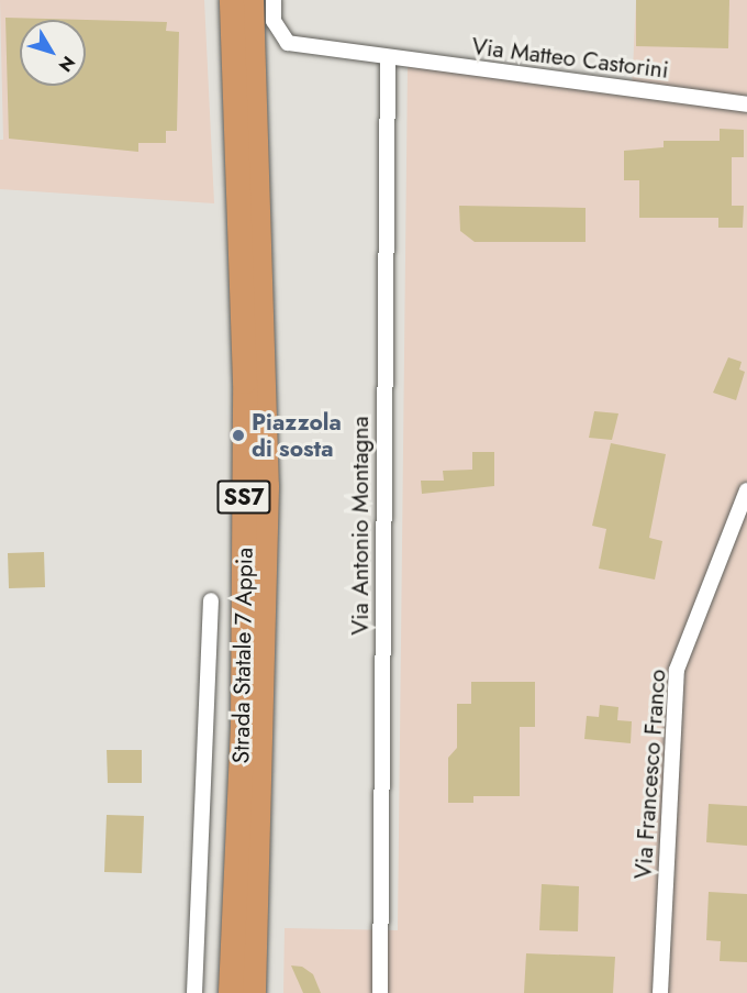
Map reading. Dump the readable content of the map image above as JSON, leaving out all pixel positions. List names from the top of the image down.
{
  "streets": {
    "highway": ["SS7", "Strada Statale 7 Appia"],
    "street": ["Via Matteo Castorini", "Via Antonio Montagna", "Via Francesco Franco"]
  },
  "crossings": [
    ["Via Matteo Castorini", "Via Antonio Montagna"]
  ],
  "places": ["Piazzola di sosta"],
  "north": "bottom right"
}
